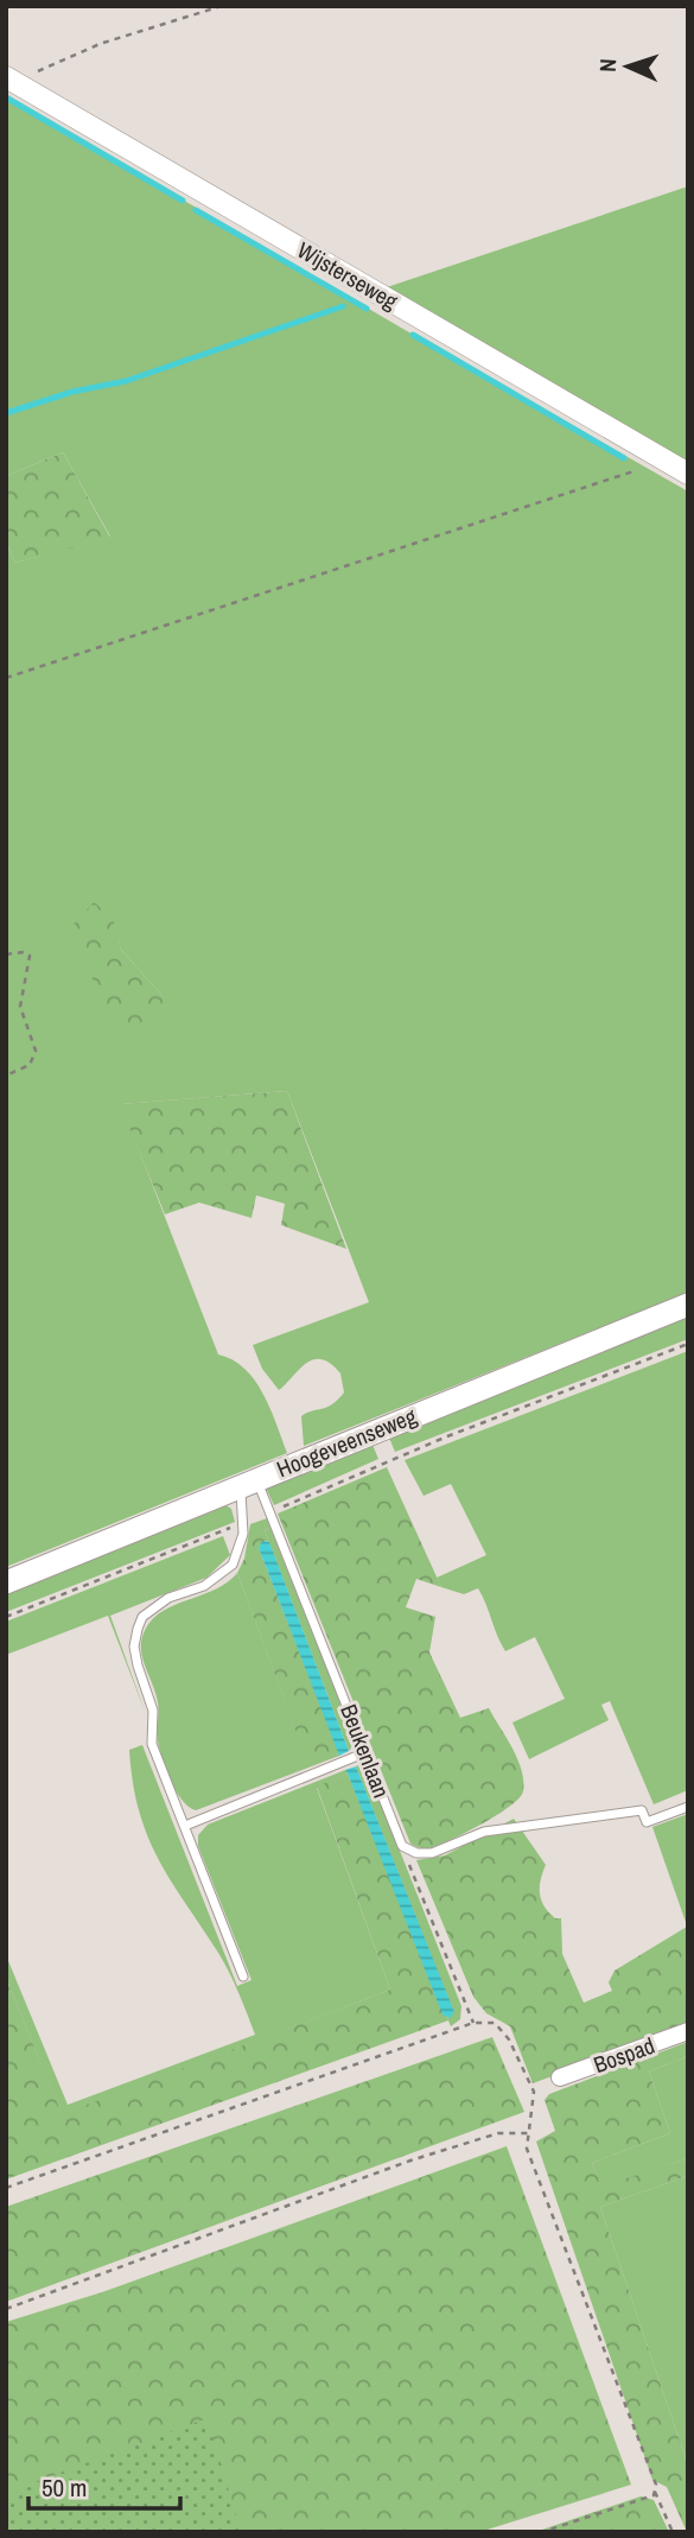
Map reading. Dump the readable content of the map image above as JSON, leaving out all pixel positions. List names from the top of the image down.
{
  "streets": {
    "main road": ["Hoogeveenseweg"],
    "street": ["Wijsterseweg", "Bospad"],
    "lane": ["Beukenlaan"]
  },
  "crossings": [
    ["Hoogeveenseweg", "Beukenlaan"]
  ],
  "scale_bar": "50 m",
  "north": "left"
}
